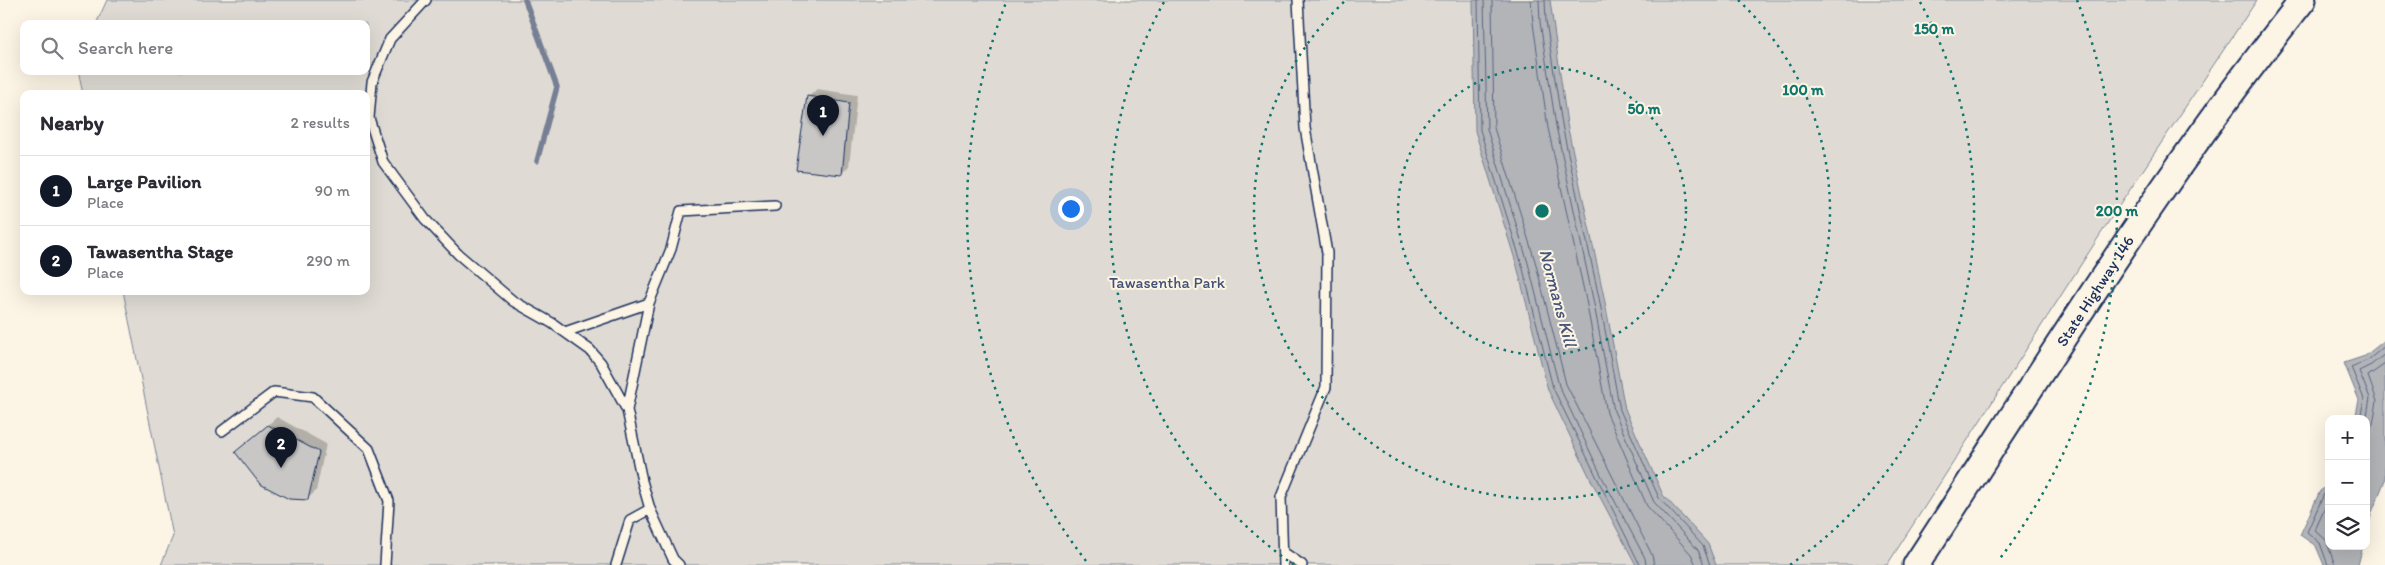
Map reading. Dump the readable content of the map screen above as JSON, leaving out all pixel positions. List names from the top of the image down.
{
  "streets": {
    "main road": ["State Highway 146"]
  },
  "water": ["Normans Kill"],
  "parks": ["Tawasentha Park"],
  "page": {
    "search": "Search here",
    "heading": ["Nearby", "2 results"],
    "pins": ["1", "2"],
    "list": [
      {
        "mark": "1",
        "name": "Large Pavilion",
        "note": "Place",
        "value": "90 m"
      },
      {
        "mark": "2",
        "name": "Tawasentha Stage",
        "note": "Place",
        "value": "290 m"
      }
    ],
    "map_buttons": ["+", "−"]
  },
  "rings": [
    "150 m",
    "100 m",
    "50 m",
    "200 m"
  ]
}
